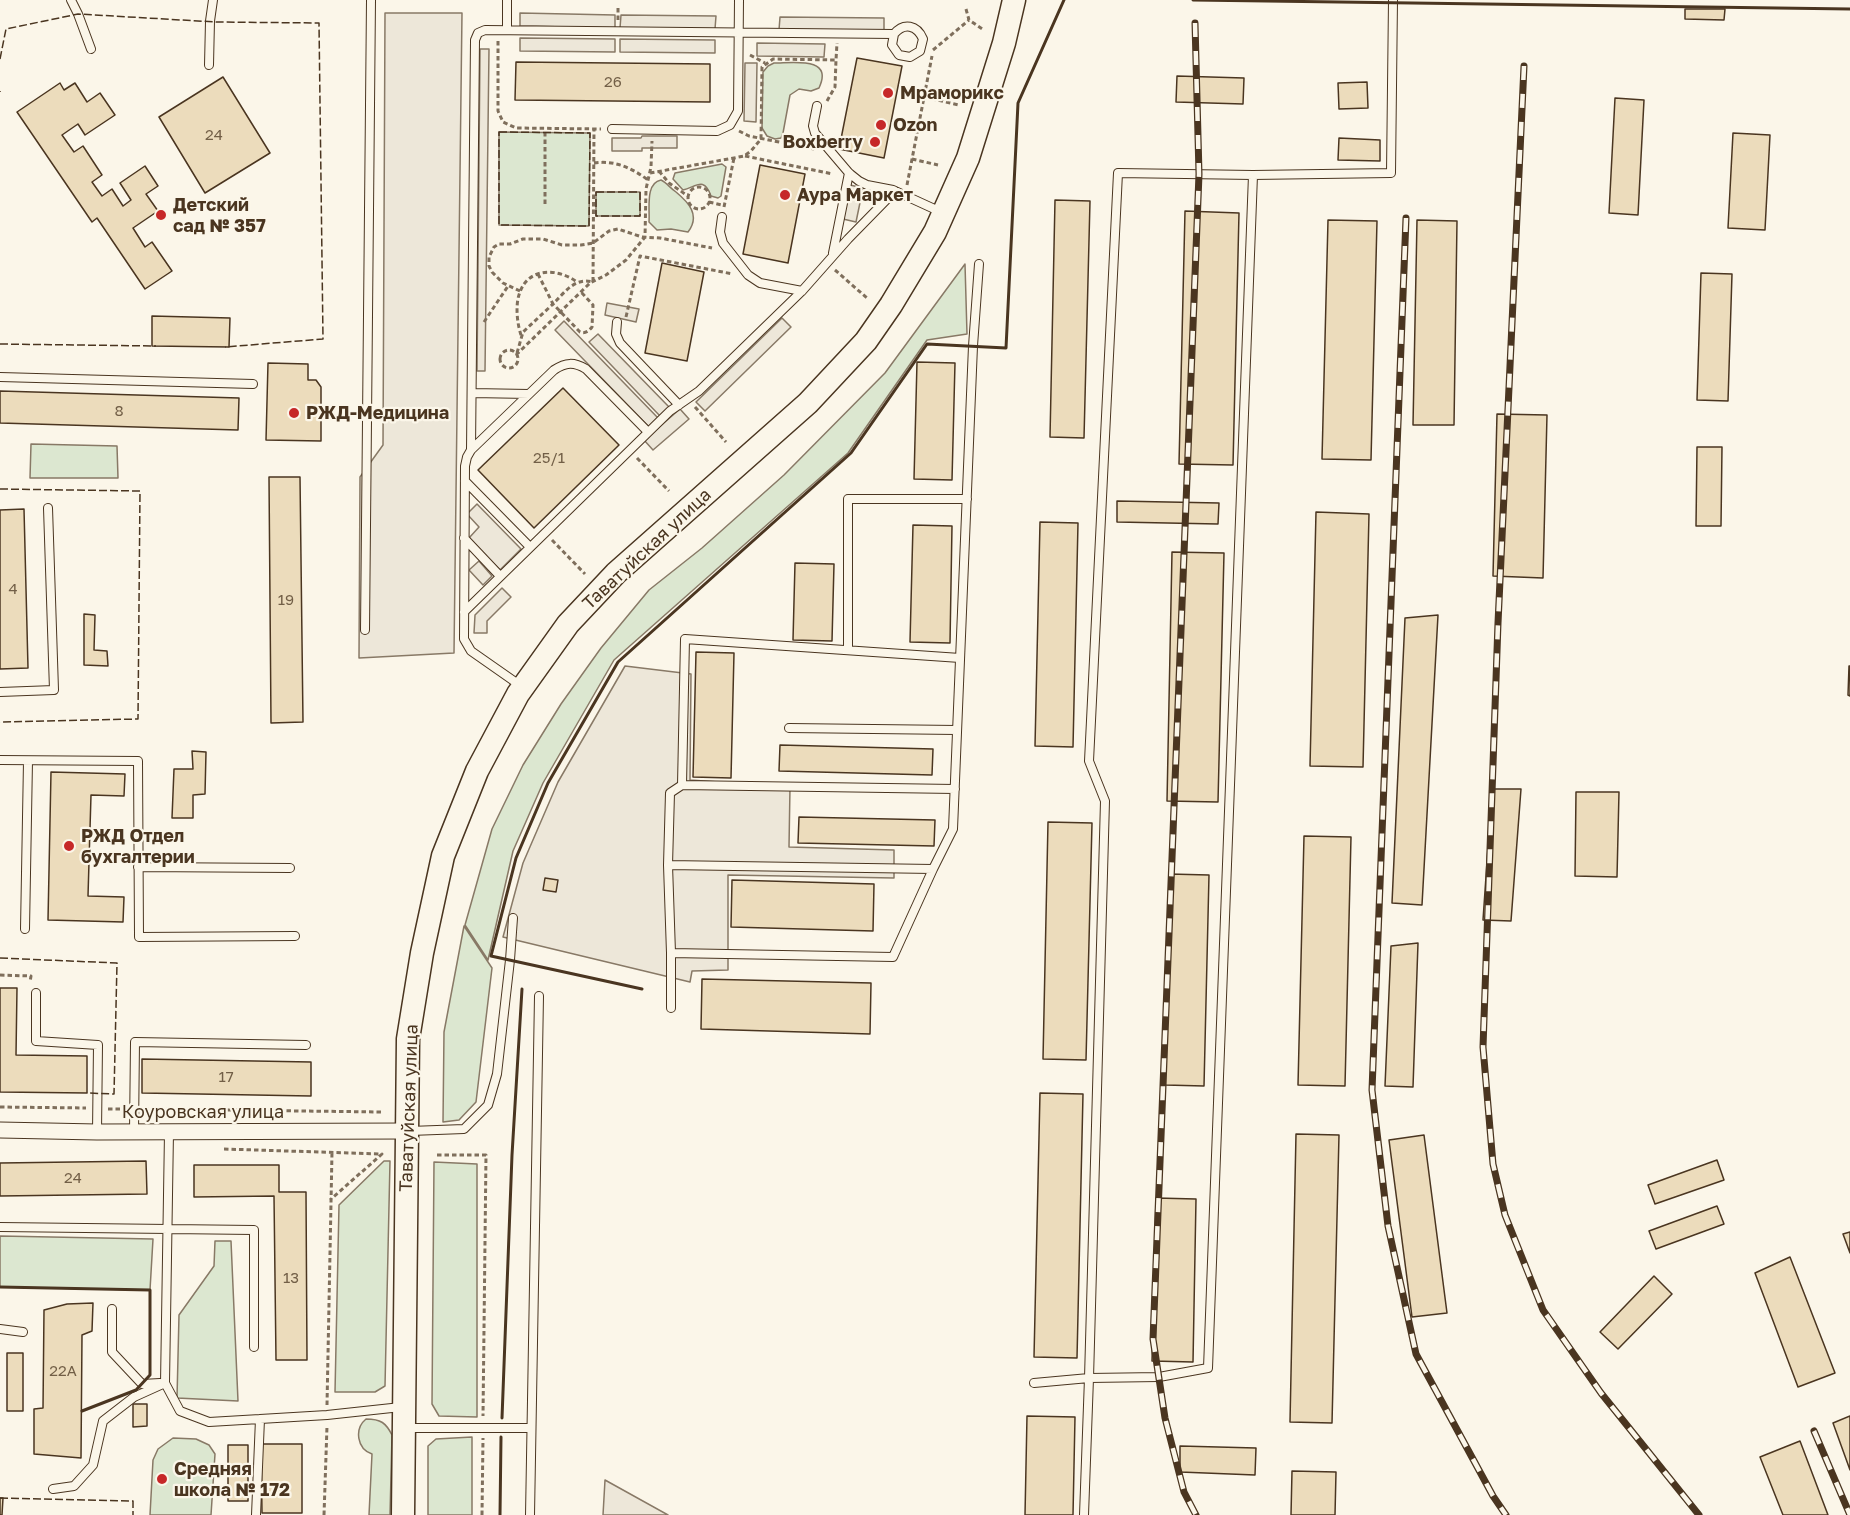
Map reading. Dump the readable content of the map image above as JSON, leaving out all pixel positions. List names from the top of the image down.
{
  "streets": {
    "main road": ["Таватуйская улица"],
    "street": ["Коуровская улица"]
  },
  "crossings": [
    ["Таватуйская улица", "Коуровская улица"]
  ],
  "places": [
    "Мраморикс",
    "Ozon",
    "Boxberry",
    "Аура Маркет",
    "Детский сад № 357",
    "РЖД-Медицина",
    "РЖД Отдел бухгалтерии",
    "Средняя школа № 172"
  ],
  "house_numbers": [
    "26",
    "24",
    "8",
    "25/1",
    "4",
    "19",
    "17",
    "24",
    "13",
    "22А"
  ]
}
